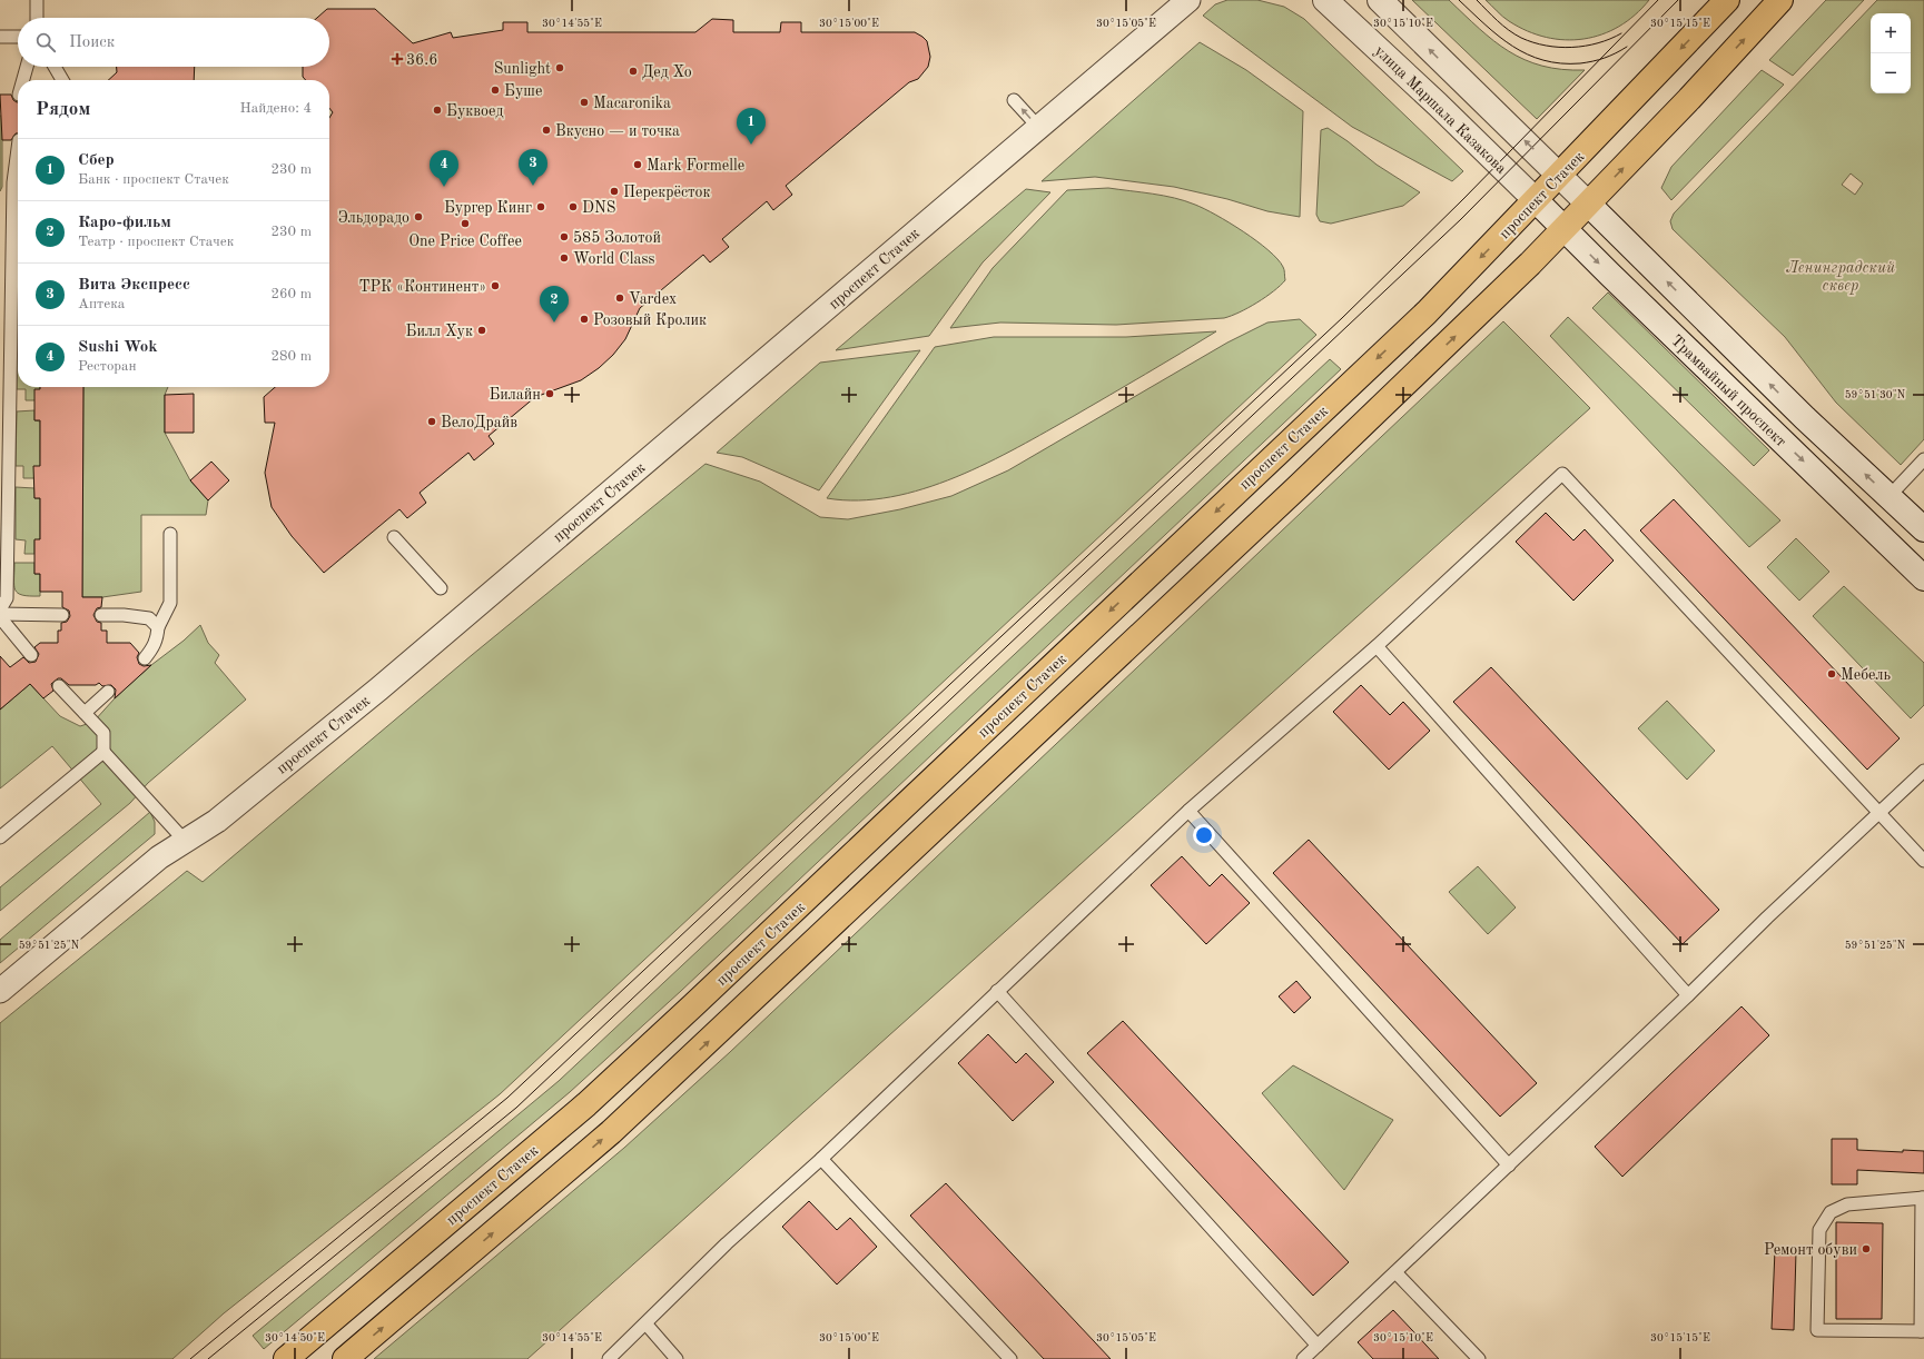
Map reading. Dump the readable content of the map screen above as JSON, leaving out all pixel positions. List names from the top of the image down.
{
  "streets": {
    "main road": ["улица Маршала Казакова", "проспект Стачек", "Трамвайный проспект"]
  },
  "crossings": [
    ["улица Маршала Казакова", "проспект Стачек"],
    ["улица Маршала Казакова", "Трамвайный проспект"],
    ["проспект Стачек", "Трамвайный проспект"]
  ],
  "one_way": ["проспект Стачек"],
  "parks": ["Ленинградский сквер"],
  "places": {
    "health": ["36.6"],
    "other": [
      "Sunlight",
      "Дед Хо",
      "Буше",
      "Macaronika",
      "Буквоед",
      "Вкусно — и точка",
      "Mark Formelle",
      "Перекрёсток",
      "Бургер Кинг",
      "DNS",
      "Эльдорадо",
      "One Price Coffee",
      "585 Золотой",
      "World Class",
      "ТРК «Континент»",
      "Vardex",
      "Розовый Кролик",
      "Билл Хук",
      "Билайн",
      "ВелоДрайв",
      "Мебель",
      "Ремонт обуви"
    ]
  },
  "page": {
    "map_buttons": ["+", "−"],
    "search": "Поиск",
    "heading": ["Рядом", "Найдено: 4"],
    "pins": [
      "1",
      "3",
      "4",
      "2"
    ],
    "list": [
      {
        "mark": "1",
        "name": "Сбер",
        "note": "Банк · проспект Стачек",
        "value": "230 m"
      },
      {
        "mark": "2",
        "name": "Каро-фильм",
        "note": "Театр · проспект Стачек",
        "value": "230 m"
      },
      {
        "mark": "3",
        "name": "Вита Экспресс",
        "note": "Аптека",
        "value": "260 m"
      },
      {
        "mark": "4",
        "name": "Sushi Wok",
        "note": "Ресторан",
        "value": "280 m"
      }
    ]
  },
  "coordinates": [
    "30°14'55\"E",
    "30°15'00\"E",
    "30°15'05\"E",
    "30°15'10\"E",
    "30°15'15\"E",
    "59°51'30\"N",
    "59°51'25\"N",
    "30°14'50\"E"
  ]
}
